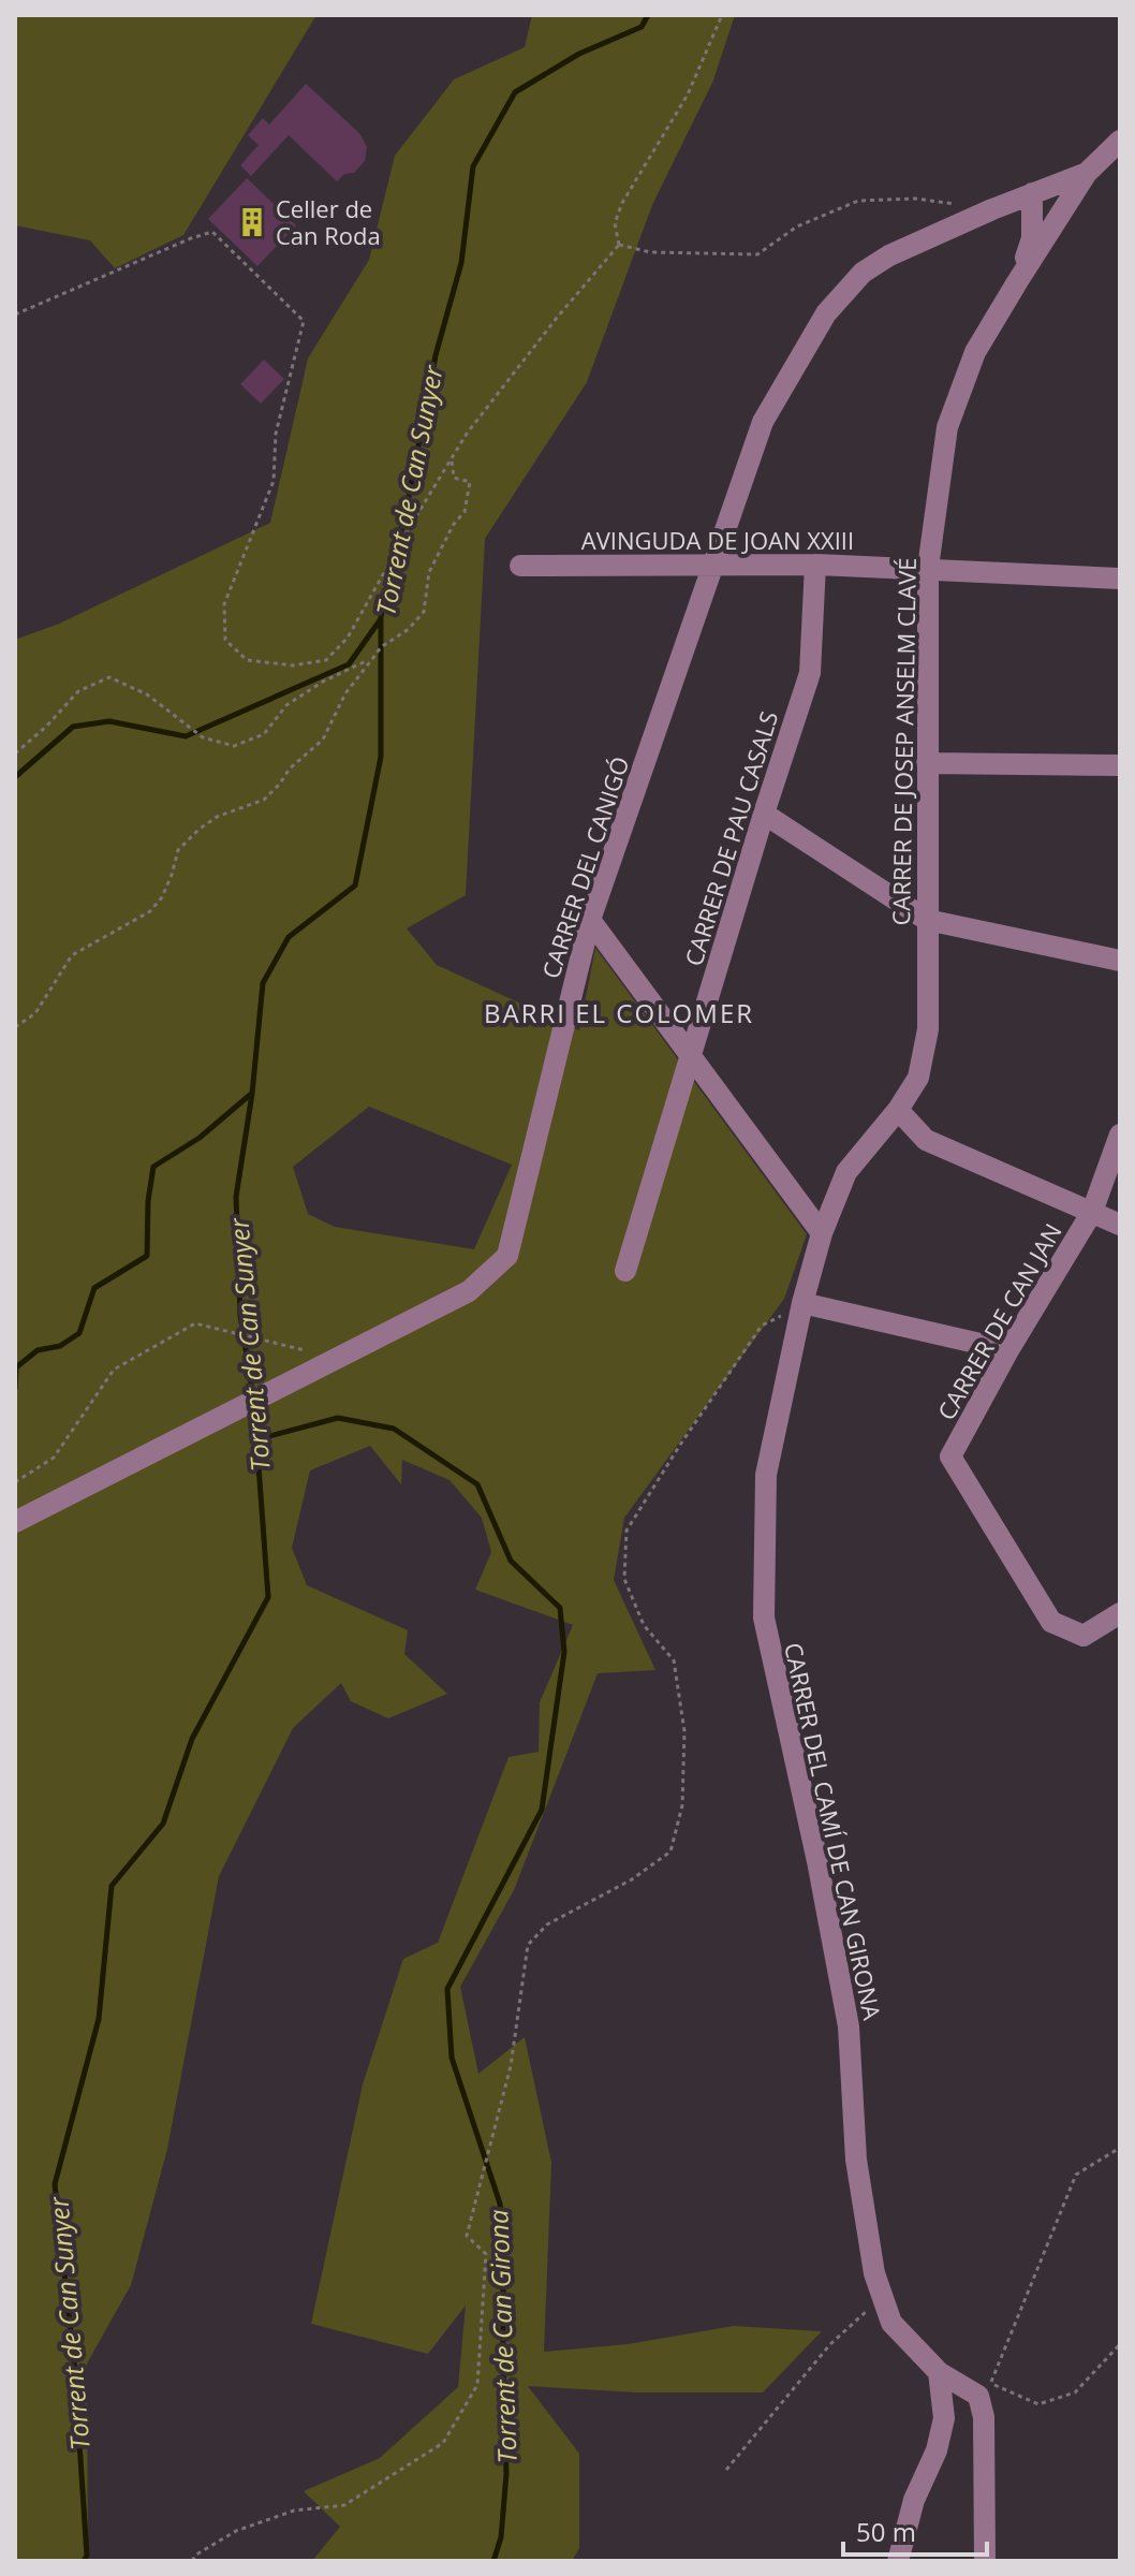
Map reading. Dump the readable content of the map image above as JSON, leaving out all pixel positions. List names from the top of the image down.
{
  "streets": {
    "street": [
      "AVINGUDA DE JOAN XXIII",
      "CARRER DE JOSEP ANSELM CLAVÉ",
      "CARRER DE PAU CASALS",
      "CARRER DEL CANIGÓ",
      "CARRER DE CAN JAN",
      "CARRER DEL CAMÍ DE CAN GIRONA"
    ]
  },
  "crossings": [
    ["AVINGUDA DE JOAN XXIII", "CARRER DE JOSEP ANSELM CLAVÉ"],
    ["AVINGUDA DE JOAN XXIII", "CARRER DE PAU CASALS"],
    ["AVINGUDA DE JOAN XXIII", "CARRER DEL CANIGÓ"],
    ["CARRER DE JOSEP ANSELM CLAVÉ", "CARRER DEL CANIGÓ"],
    ["CARRER DE JOSEP ANSELM CLAVÉ", "CARRER DEL CAMÍ DE CAN GIRONA"]
  ],
  "districts": ["BARRI EL COLOMER"],
  "water": ["Torrent de Can Sunyer", "Torrent de Can Girona"],
  "places": {
    "building": ["Celler de Can Roda"]
  },
  "scale_bar": "50 m"
}
